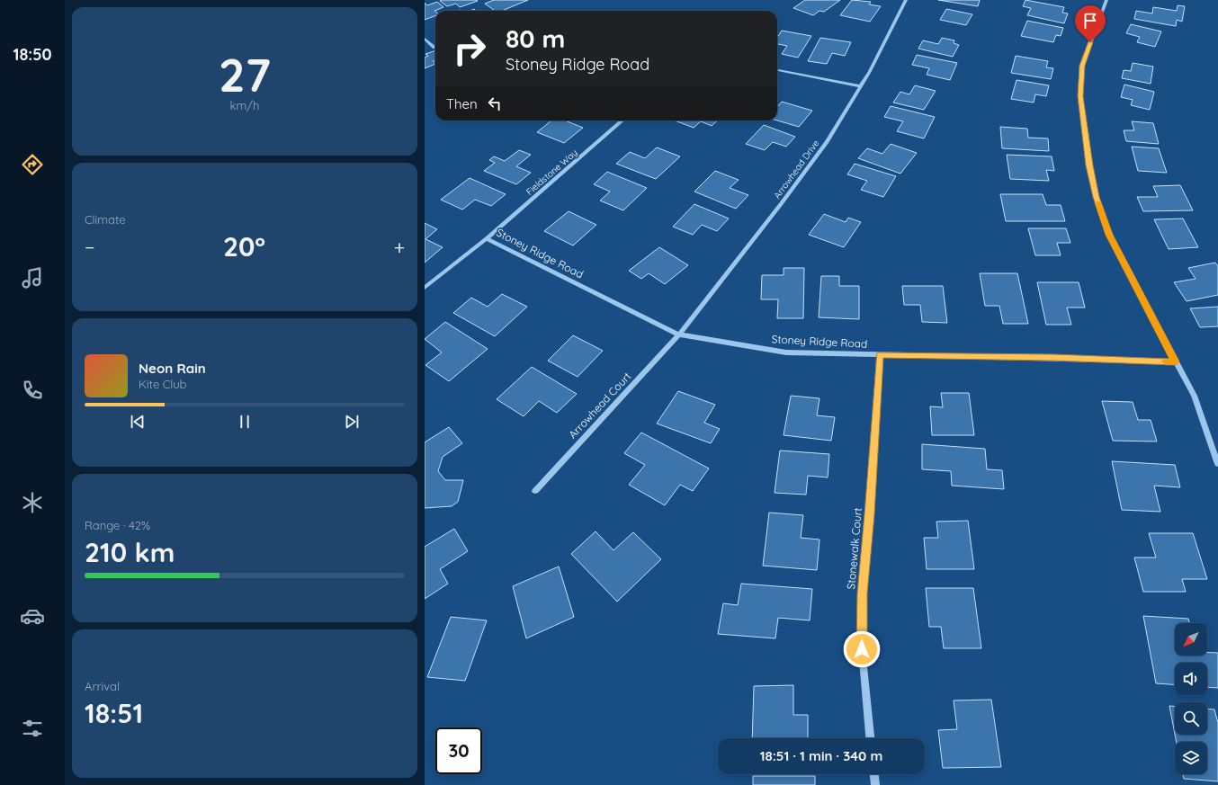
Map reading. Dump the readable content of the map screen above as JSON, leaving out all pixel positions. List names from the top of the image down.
{
  "streets": {
    "street": [
      "Arrowhead Drive",
      "Fieldstone Way",
      "Stoney Ridge Road",
      "Arrowhead Court",
      "Stonewalk Court"
    ]
  },
  "crossings": [
    ["Arrowhead Drive", "Stoney Ridge Road"],
    ["Arrowhead Drive", "Arrowhead Court"],
    ["Fieldstone Way", "Stoney Ridge Road"],
    ["Stoney Ridge Road", "Arrowhead Court"],
    ["Stoney Ridge Road", "Stonewalk Court"]
  ],
  "north": "bottom left",
  "page": {
    "tabs": "18:50",
    "tile": [
      ["27", "km/h"],
      "Climate",
      ["Range · 42%", "210 km"],
      ["Arrival", "18:51"]
    ],
    "turn": ["80 m", "Stoney Ridge Road"],
    "then": "Then",
    "heat": ["−", "20°", "+"],
    "song": ["Neon Rain", "Kite Club"],
    "limit": "30",
    "trip": "18:51 · 1 min · 340 m"
  }
}
